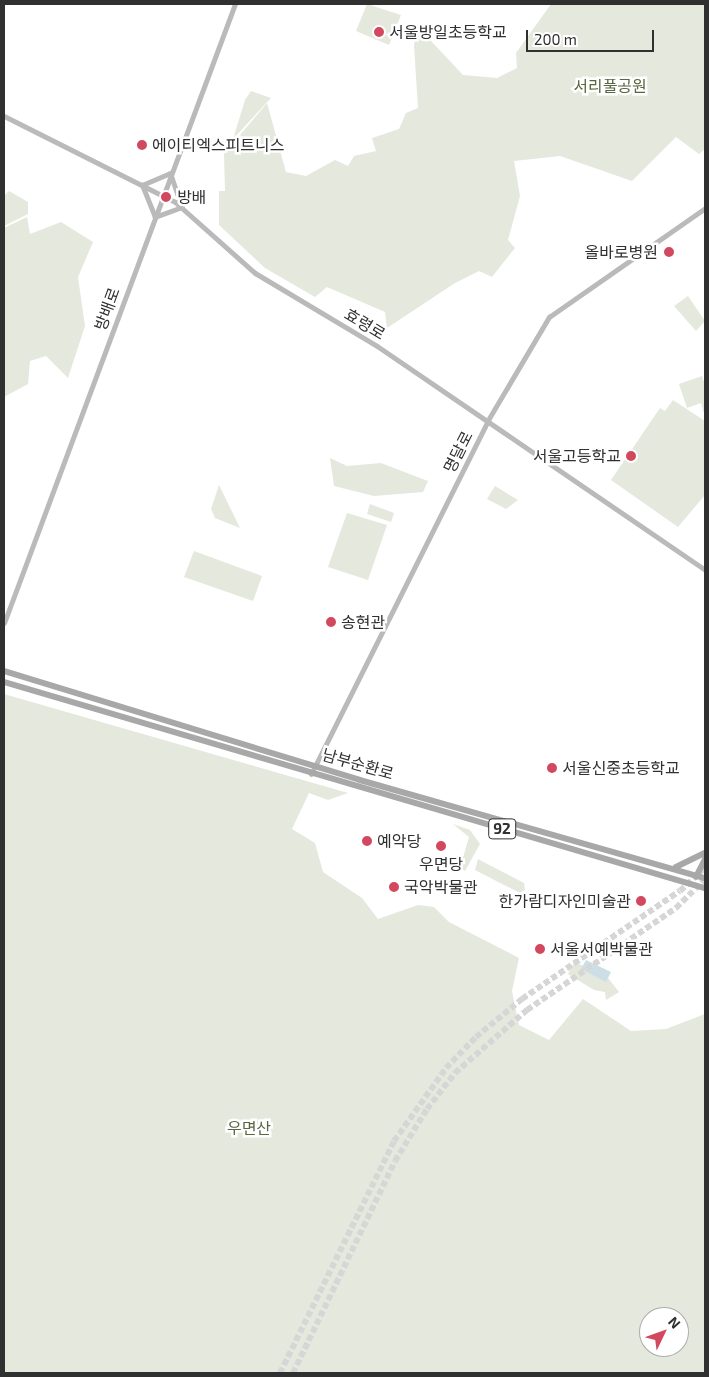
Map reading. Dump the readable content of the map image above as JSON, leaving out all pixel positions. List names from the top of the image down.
{
  "streets": {
    "main road": [
      "방배로",
      "효령로",
      "명달로",
      "남부순환로",
      "92"
    ]
  },
  "crossings": [
    ["방배로", "효령로"],
    ["효령로", "명달로"],
    ["명달로", "남부순환로"]
  ],
  "parks": ["서리풀공원", "우면산"],
  "places": [
    "서울방일초등학교",
    "에이티엑스피트니스",
    "방배",
    "올바로병원",
    "서울고등학교",
    "송현관",
    "서울신중초등학교",
    "예악당",
    "우면당",
    "국악박물관",
    "한가람디자인미술관",
    "서울서예박물관"
  ],
  "scale_bar": "200 m",
  "north": "top right"
}
